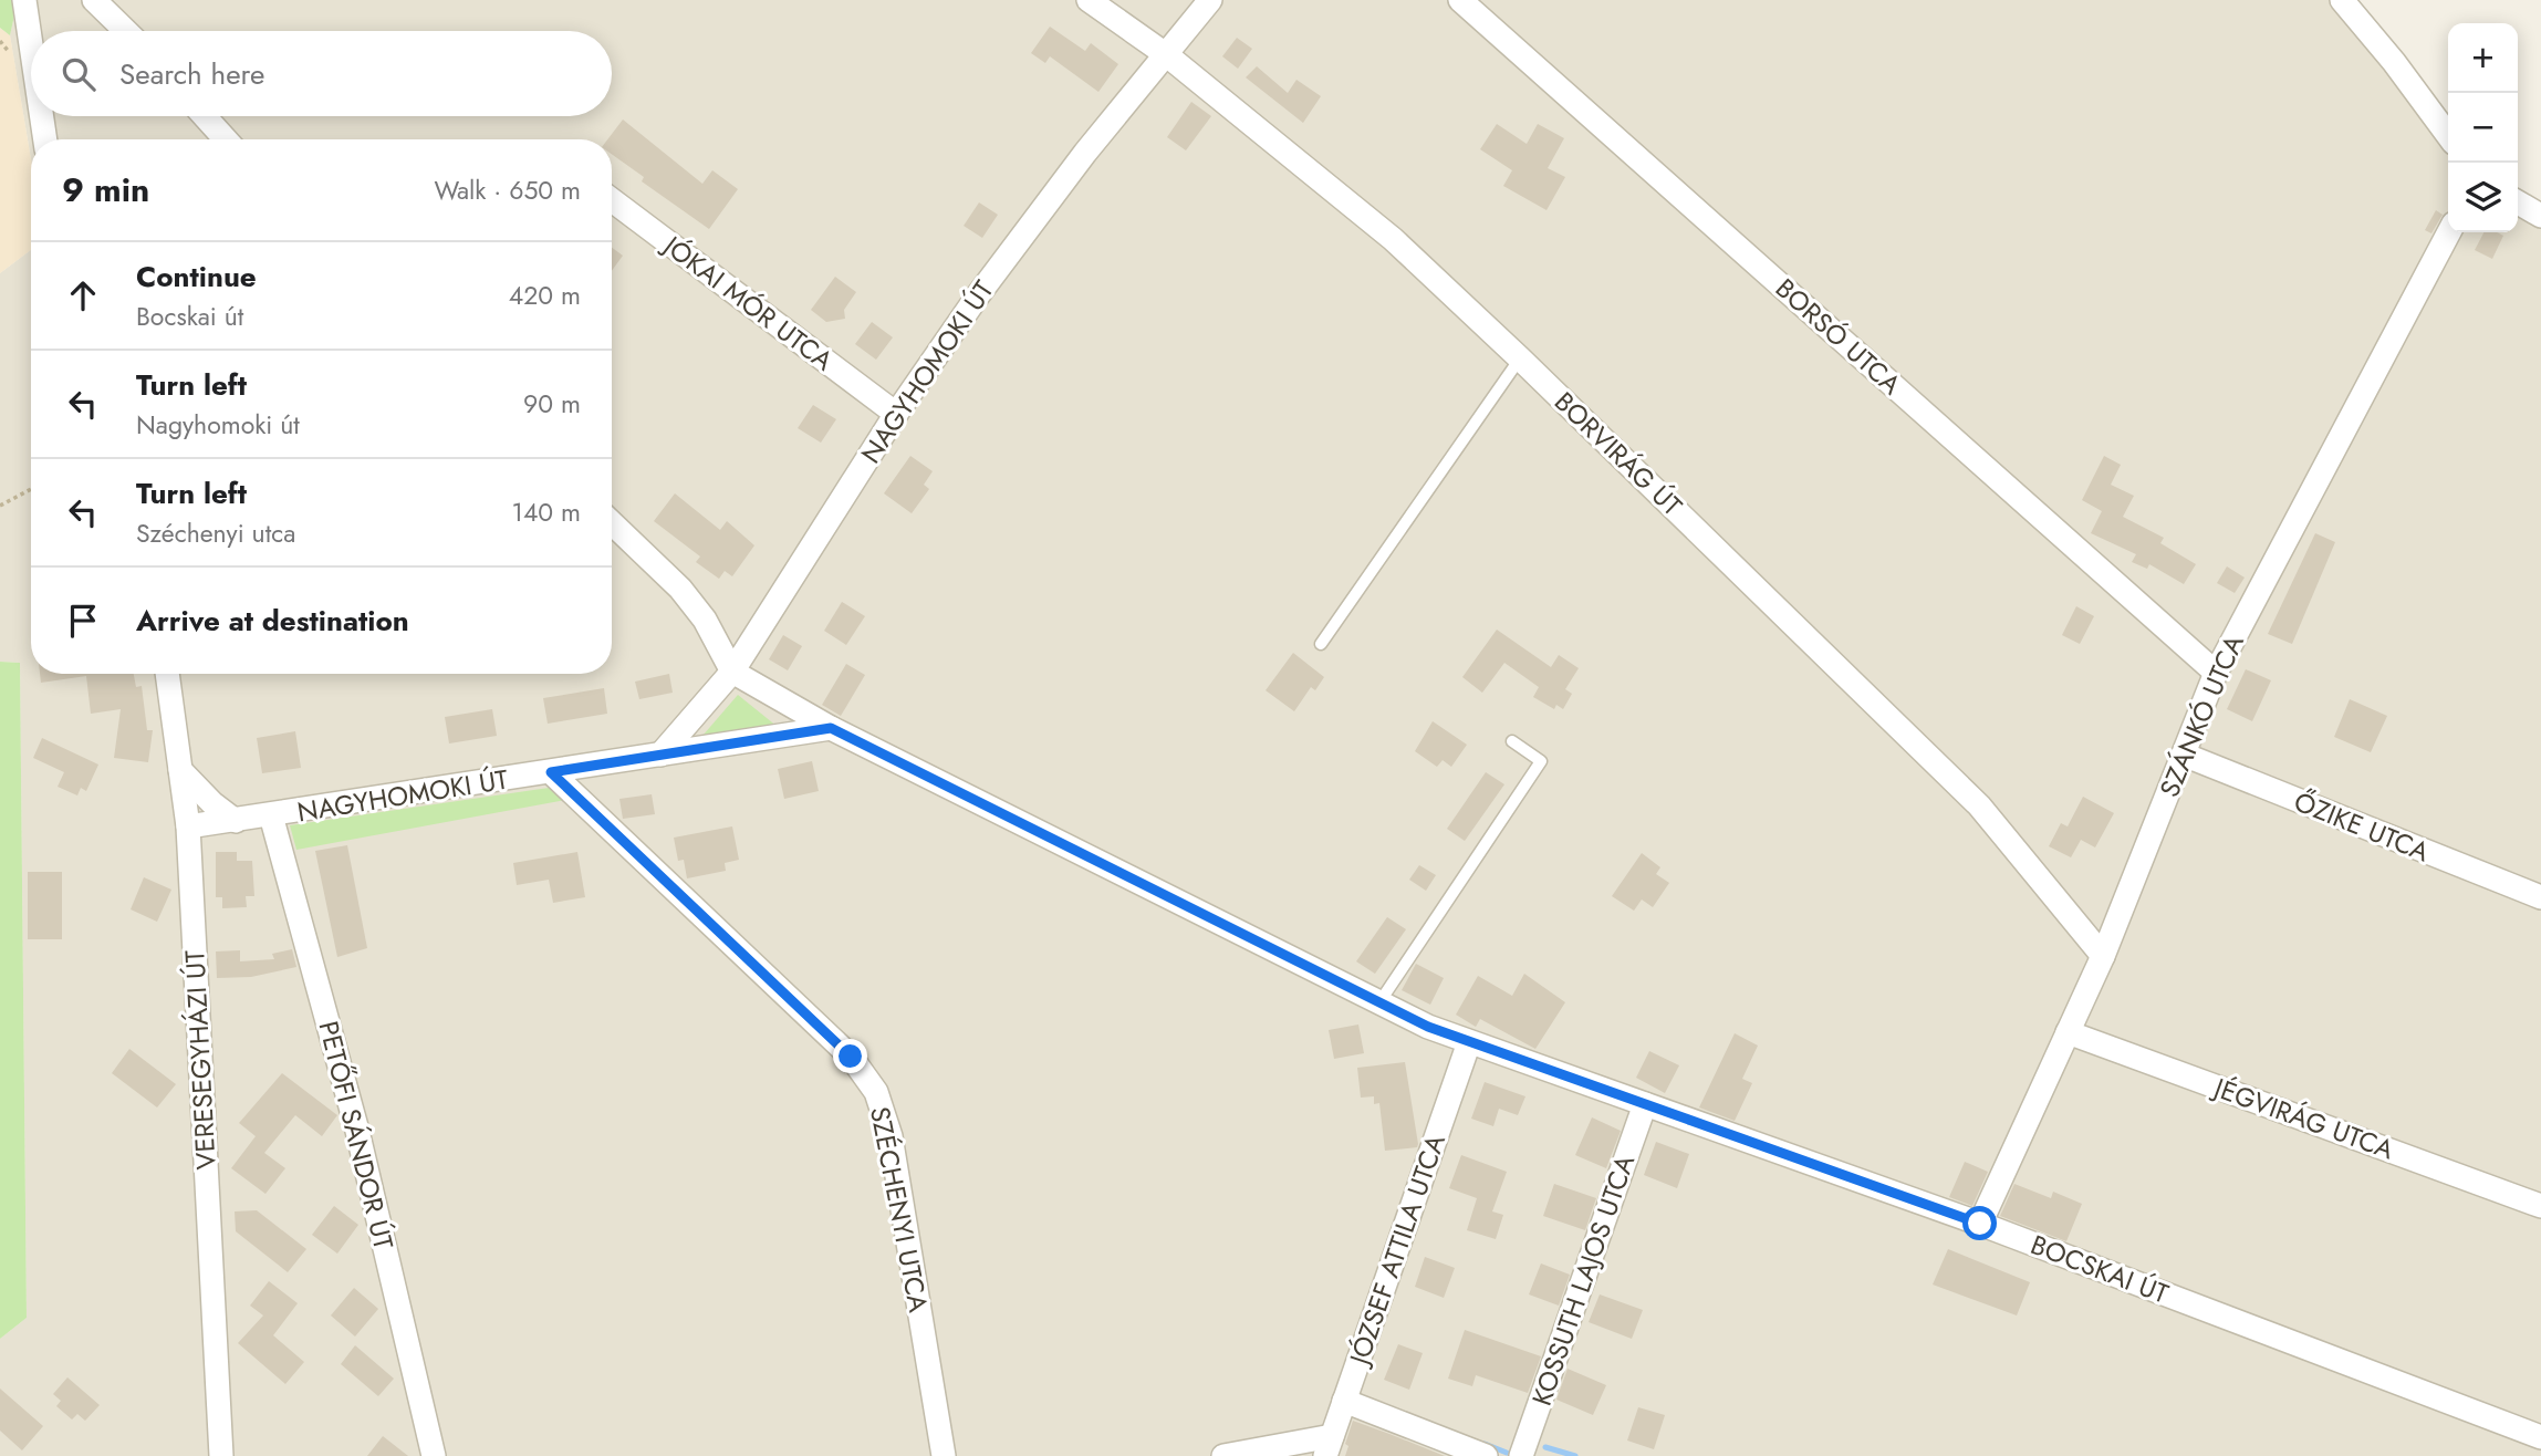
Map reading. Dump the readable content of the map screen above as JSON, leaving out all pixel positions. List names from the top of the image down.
{
  "streets": {
    "street": [
      "JÓKAI MÓR UTCA",
      "BORSÓ UTCA",
      "NAGYHOMOKI ÚT",
      "BORVIRÁG ÚT",
      "SZÁNKÓ UTCA",
      "ŐZIKE UTCA",
      "VERESEGYHÁZI ÚT",
      "JÉGVIRÁG UTCA",
      "PETŐFI SÁNDOR ÚT",
      "SZÉCHENYI UTCA",
      "JÓZSEF ATTILA UTCA",
      "BOCSKAI ÚT",
      "KOSSUTH LAJOS UTCA"
    ]
  },
  "crossings": [
    ["JÓKAI MÓR UTCA", "NAGYHOMOKI ÚT"],
    ["BORSÓ UTCA", "SZÁNKÓ UTCA"],
    ["NAGYHOMOKI ÚT", "BORVIRÁG ÚT"],
    ["NAGYHOMOKI ÚT", "VERESEGYHÁZI ÚT"],
    ["NAGYHOMOKI ÚT", "PETŐFI SÁNDOR ÚT"],
    ["NAGYHOMOKI ÚT", "SZÉCHENYI UTCA"],
    ["NAGYHOMOKI ÚT", "BOCSKAI ÚT"],
    ["BORVIRÁG ÚT", "SZÁNKÓ UTCA"],
    ["SZÁNKÓ UTCA", "ŐZIKE UTCA"],
    ["SZÁNKÓ UTCA", "JÉGVIRÁG UTCA"],
    ["SZÁNKÓ UTCA", "BOCSKAI ÚT"],
    ["JÓZSEF ATTILA UTCA", "BOCSKAI ÚT"],
    ["BOCSKAI ÚT", "KOSSUTH LAJOS UTCA"]
  ],
  "page": {
    "map_buttons": ["+", "−"],
    "search": "Search here",
    "heading": ["9 min", "Walk · 650 m"],
    "list": [
      ["Continue", "Bocskai út", "420 m"],
      ["Turn left", "Nagyhomoki út", "90 m"],
      ["Turn left", "Széchenyi utca", "140 m"],
      "Arrive at destination"
    ]
  }
}
